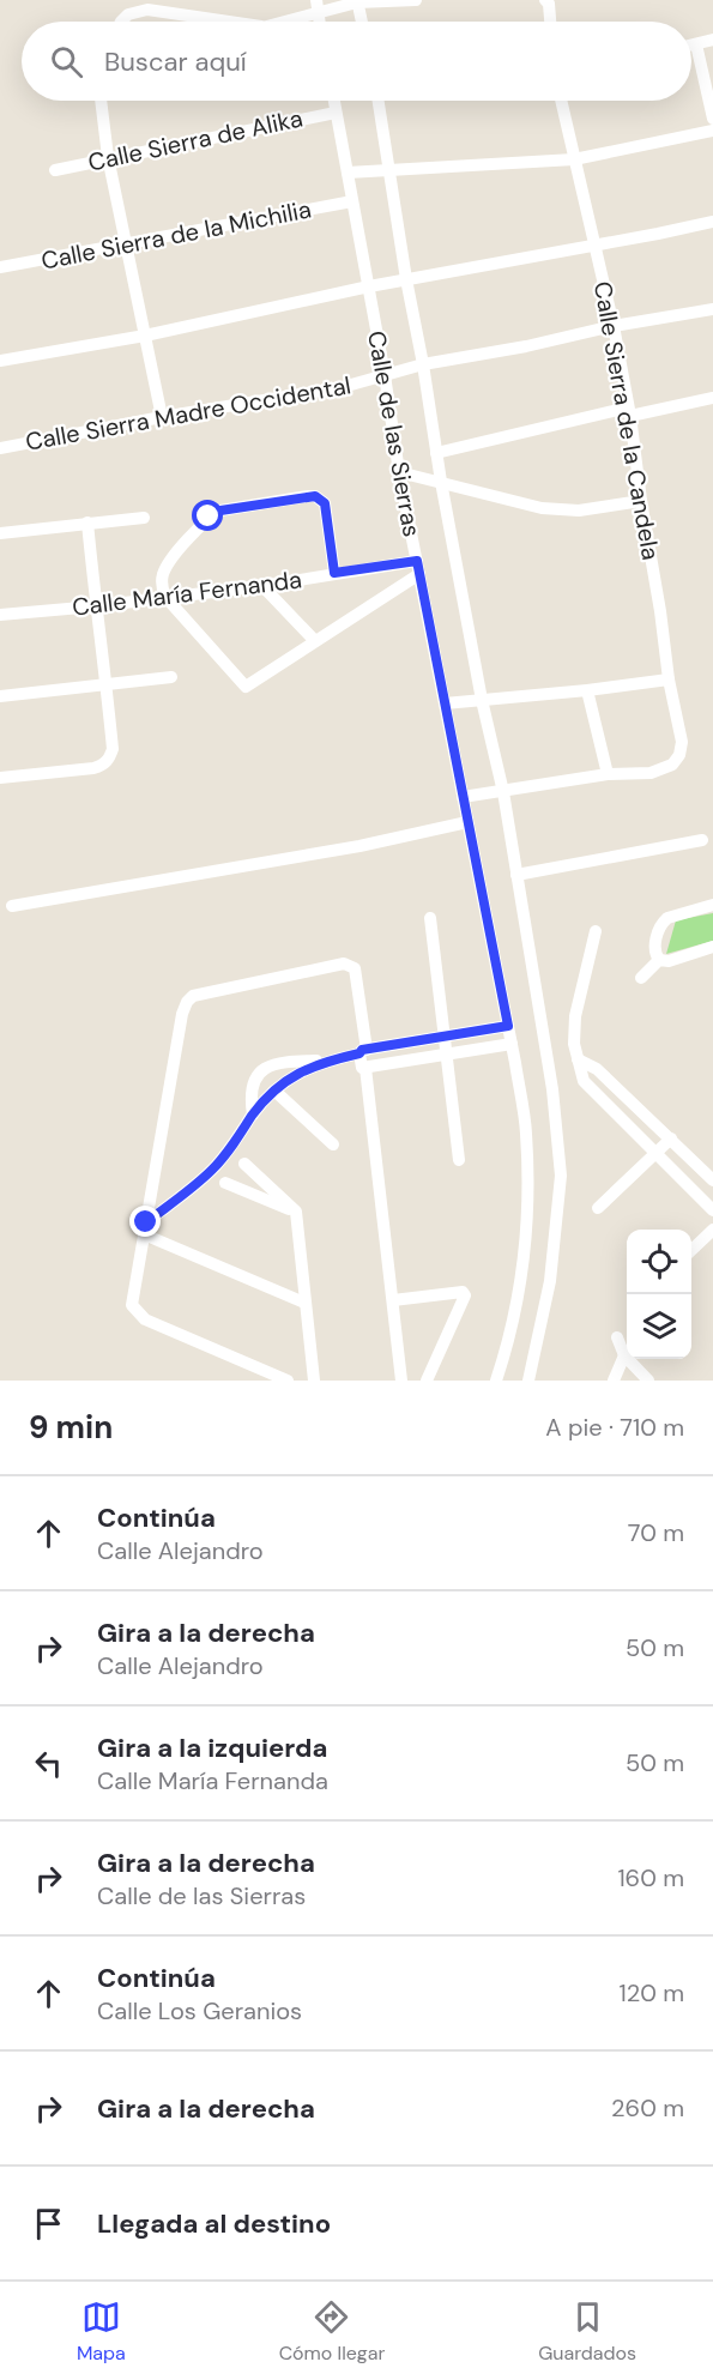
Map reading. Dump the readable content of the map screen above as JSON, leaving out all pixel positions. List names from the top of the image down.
{
  "streets": {
    "street": [
      "Calle Sierra de Alika",
      "Calle Sierra de la Michilia",
      "Calle Sierra Madre Occidental",
      "Calle Sierra de la Candela",
      "Calle de las Sierras",
      "Calle María Fernanda"
    ]
  },
  "crossings": [
    ["Calle Sierra de Alika", "Calle de las Sierras"],
    ["Calle Sierra de la Michilia", "Calle de las Sierras"],
    ["Calle Sierra Madre Occidental", "Calle Sierra de la Candela"],
    ["Calle Sierra Madre Occidental", "Calle de las Sierras"],
    ["Calle de las Sierras", "Calle María Fernanda"]
  ],
  "page": {
    "search": "Buscar aquí",
    "heading": ["9 min", "A pie · 710 m"],
    "list": [
      ["Continúa", "Calle Alejandro", "70 m"],
      ["Gira a la derecha", "Calle Alejandro", "50 m"],
      ["Gira a la izquierda", "Calle María Fernanda", "50 m"],
      ["Gira a la derecha", "Calle de las Sierras", "160 m"],
      ["Continúa", "Calle Los Geranios", "120 m"],
      ["Gira a la derecha", "260 m"],
      "Llegada al destino"
    ],
    "nav": ["Mapa", "Cómo llegar", "Guardados"]
  }
}
